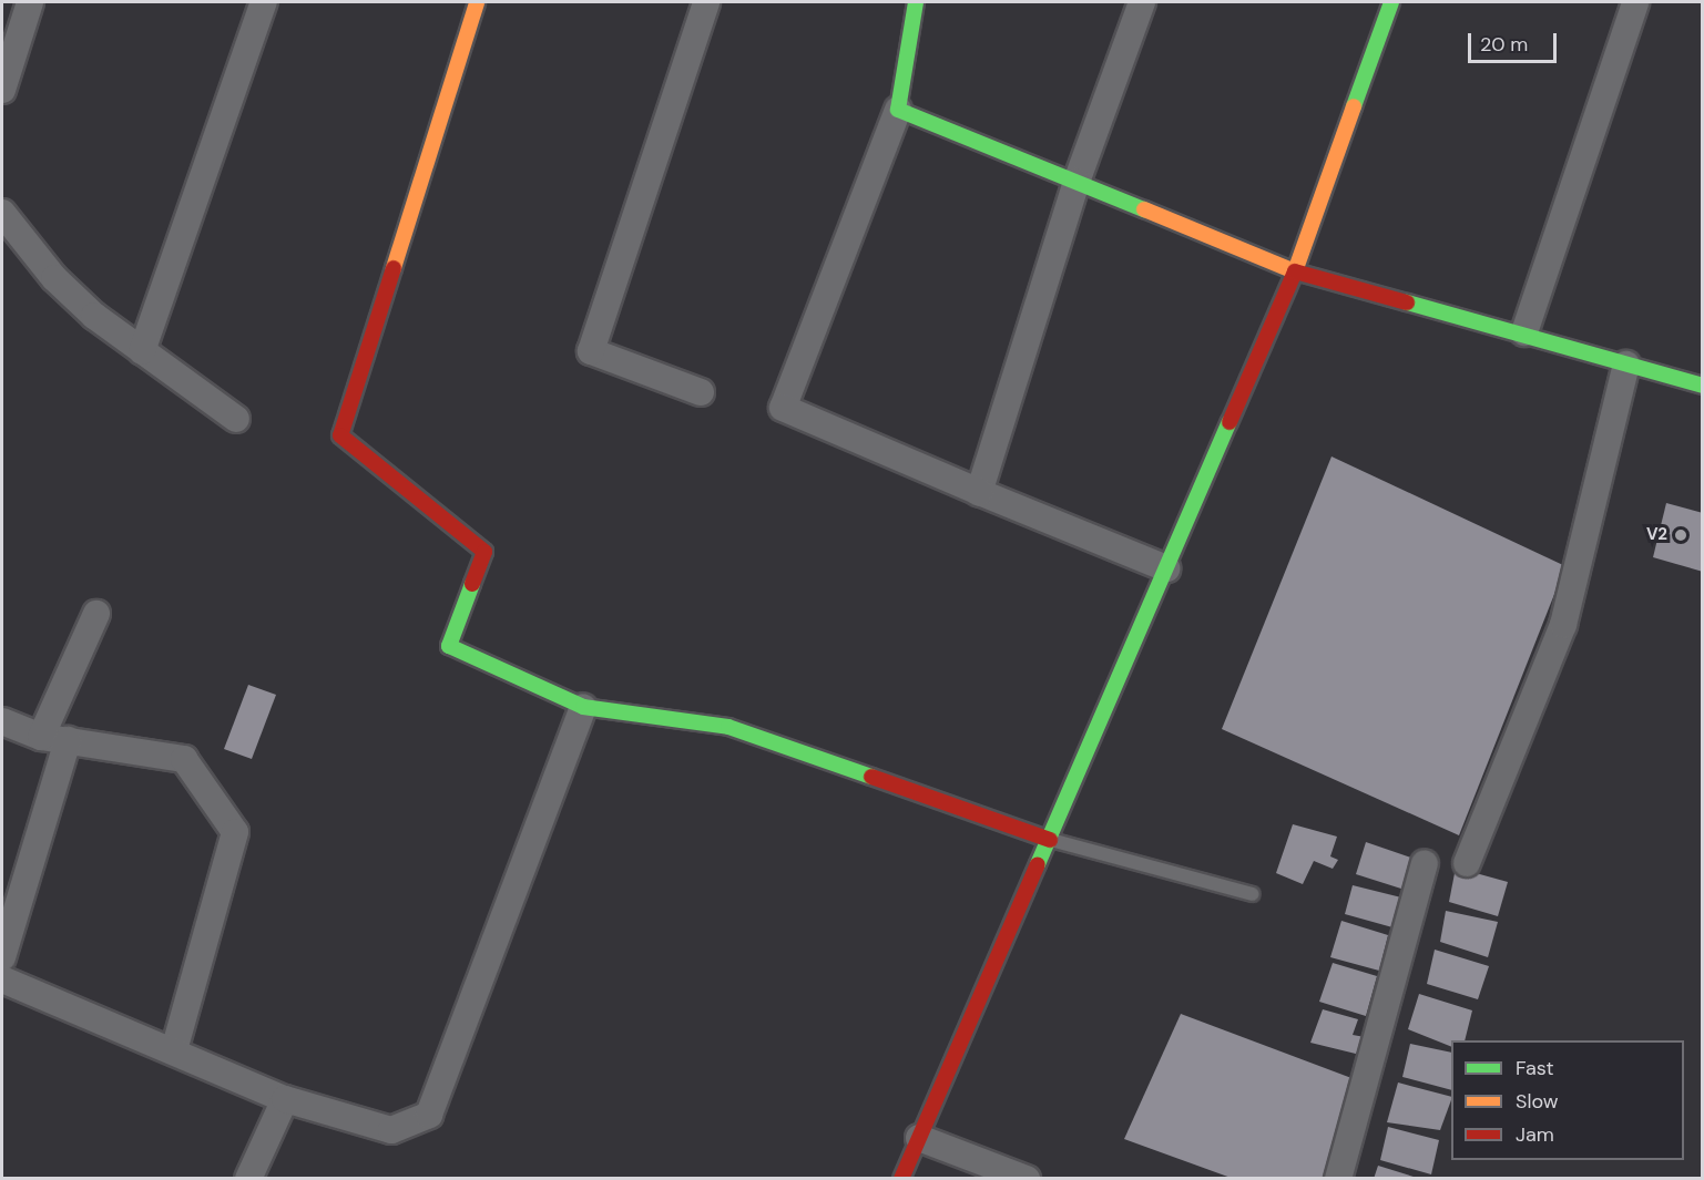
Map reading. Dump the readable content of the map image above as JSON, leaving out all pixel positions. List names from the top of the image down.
{
  "places": ["V2"],
  "legend": ["Fast", "Slow", "Jam"],
  "scale_bar": "20 m"
}
